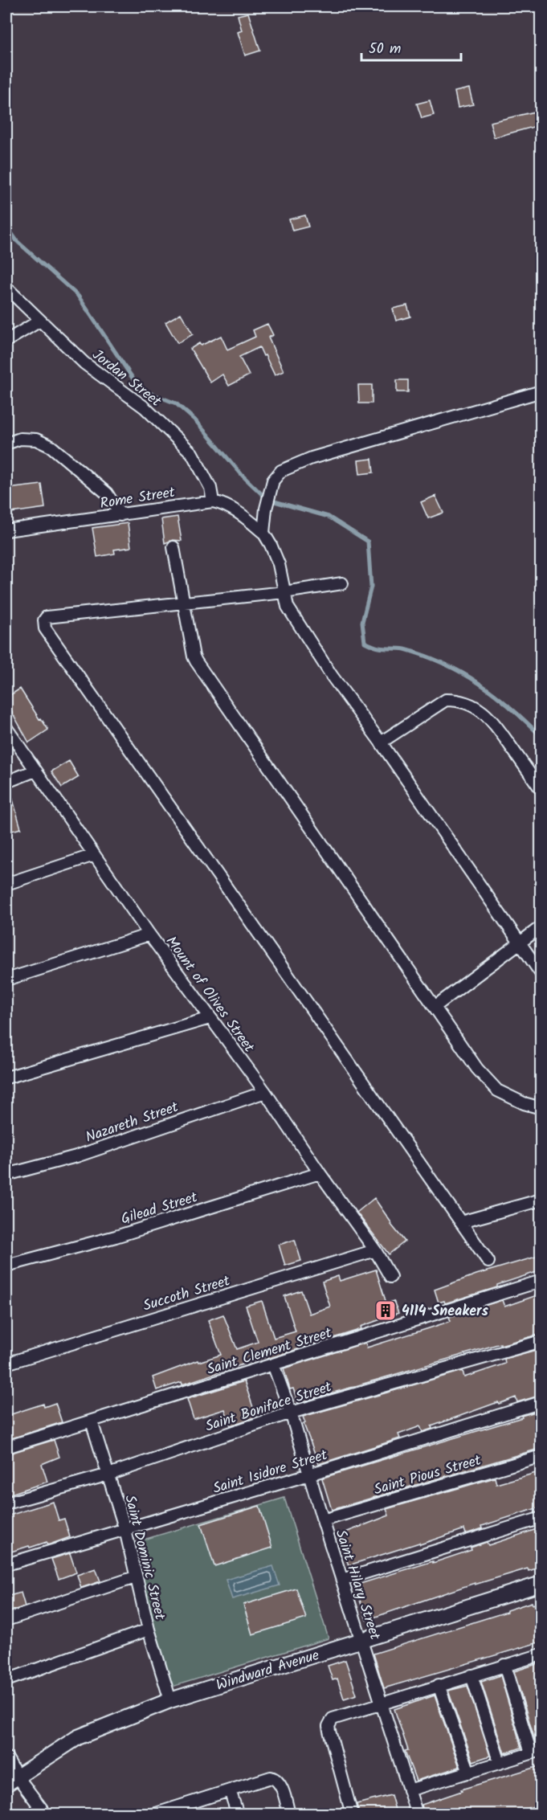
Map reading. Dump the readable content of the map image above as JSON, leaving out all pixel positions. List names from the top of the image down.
{
  "streets": {
    "main road": ["Windward Avenue"],
    "street": [
      "Jordan Street",
      "Rome Street",
      "Mount of Olives Street",
      "Nazareth Street",
      "Gilead Street",
      "Succoth Street",
      "Saint Clement Street",
      "Saint Boniface Street",
      "Saint Isidore Street",
      "Saint Pious Street",
      "Saint Dominic Street",
      "Saint Hilary Street"
    ]
  },
  "crossings": [
    ["Jordan Street", "Rome Street"],
    ["Mount of Olives Street", "Nazareth Street"],
    ["Mount of Olives Street", "Gilead Street"],
    ["Mount of Olives Street", "Succoth Street"],
    ["Saint Clement Street", "Saint Dominic Street"],
    ["Saint Clement Street", "Saint Hilary Street"],
    ["Saint Boniface Street", "Saint Dominic Street"],
    ["Saint Boniface Street", "Saint Hilary Street"],
    ["Saint Isidore Street", "Saint Dominic Street"],
    ["Saint Isidore Street", "Saint Hilary Street"],
    ["Saint Pious Street", "Saint Hilary Street"],
    ["Saint Dominic Street", "Windward Avenue"],
    ["Saint Hilary Street", "Windward Avenue"]
  ],
  "places": {
    "building": ["4114 Sneakers"]
  },
  "scale_bar": "50 m"
}
